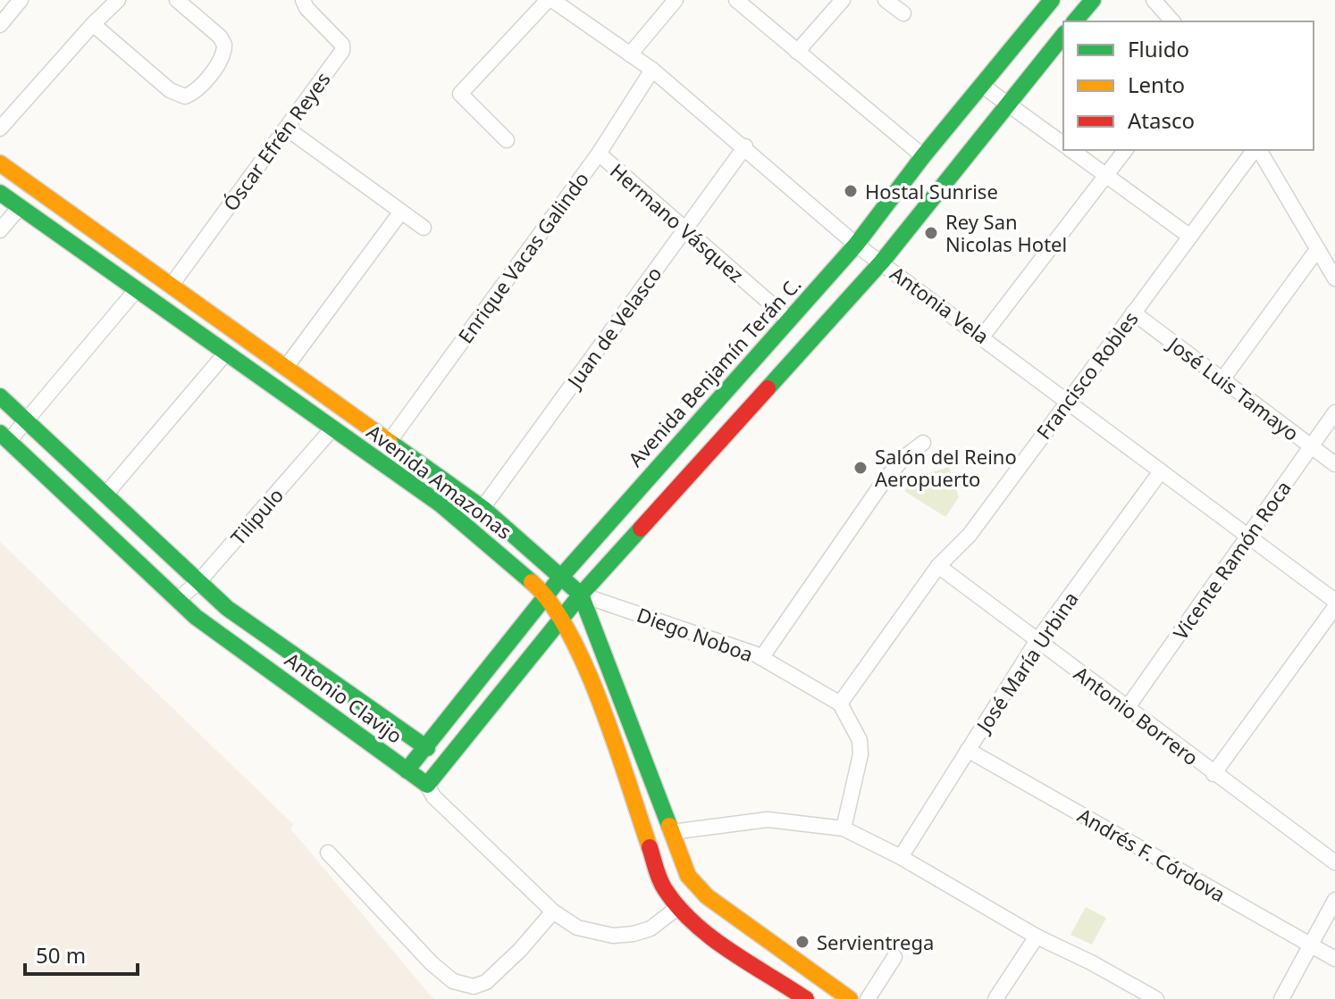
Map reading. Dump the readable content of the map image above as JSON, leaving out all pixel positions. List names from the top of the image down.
{
  "streets": {
    "main road": ["Avenida Benjamín Terán C.", "Avenida Amazonas", "Antonio Clavijo"],
    "street": [
      "Óscar Efrén Reyes",
      "Hermano Vásquez",
      "Enrique Vacas Galindo",
      "Antonia Vela",
      "Juan de Velasco",
      "Francisco Robles",
      "José Luis Tamayo",
      "Tilipulo",
      "Vicente Ramón Roca",
      "Diego Noboa",
      "José María Urbina",
      "Antonio Borrero",
      "Andrés F. Córdova"
    ]
  },
  "crossings": [
    ["Óscar Efrén Reyes", "Avenida Amazonas"],
    ["Hermano Vásquez", "Enrique Vacas Galindo"],
    ["Hermano Vásquez", "Juan de Velasco"],
    ["Hermano Vásquez", "Avenida Benjamín Terán C."],
    ["Enrique Vacas Galindo", "Antonia Vela"],
    ["Enrique Vacas Galindo", "Avenida Amazonas"],
    ["Antonia Vela", "Juan de Velasco"],
    ["Antonia Vela", "Avenida Benjamín Terán C."],
    ["Antonia Vela", "Francisco Robles"],
    ["Antonia Vela", "Vicente Ramón Roca"],
    ["Antonia Vela", "José María Urbina"],
    ["Juan de Velasco", "Avenida Amazonas"],
    ["Avenida Benjamín Terán C.", "Avenida Amazonas"],
    ["Avenida Benjamín Terán C.", "Antonio Clavijo"],
    ["Francisco Robles", "José Luis Tamayo"],
    ["Francisco Robles", "Diego Noboa"],
    ["Francisco Robles", "Antonio Borrero"],
    ["José Luis Tamayo", "Vicente Ramón Roca"],
    ["Avenida Amazonas", "Tilipulo"],
    ["Avenida Amazonas", "Diego Noboa"],
    ["Avenida Amazonas", "Antonio Clavijo"],
    ["Tilipulo", "Antonio Clavijo"],
    ["Vicente Ramón Roca", "Antonio Borrero"],
    ["José María Urbina", "Antonio Borrero"],
    ["José María Urbina", "Andrés F. Córdova"]
  ],
  "places": [
    "Hostal Sunrise",
    "Rey San Nicolas Hotel",
    "Salón del Reino Aeropuerto",
    "Servientrega"
  ],
  "legend": ["Fluido", "Lento", "Atasco"],
  "scale_bar": "50 m"
}
